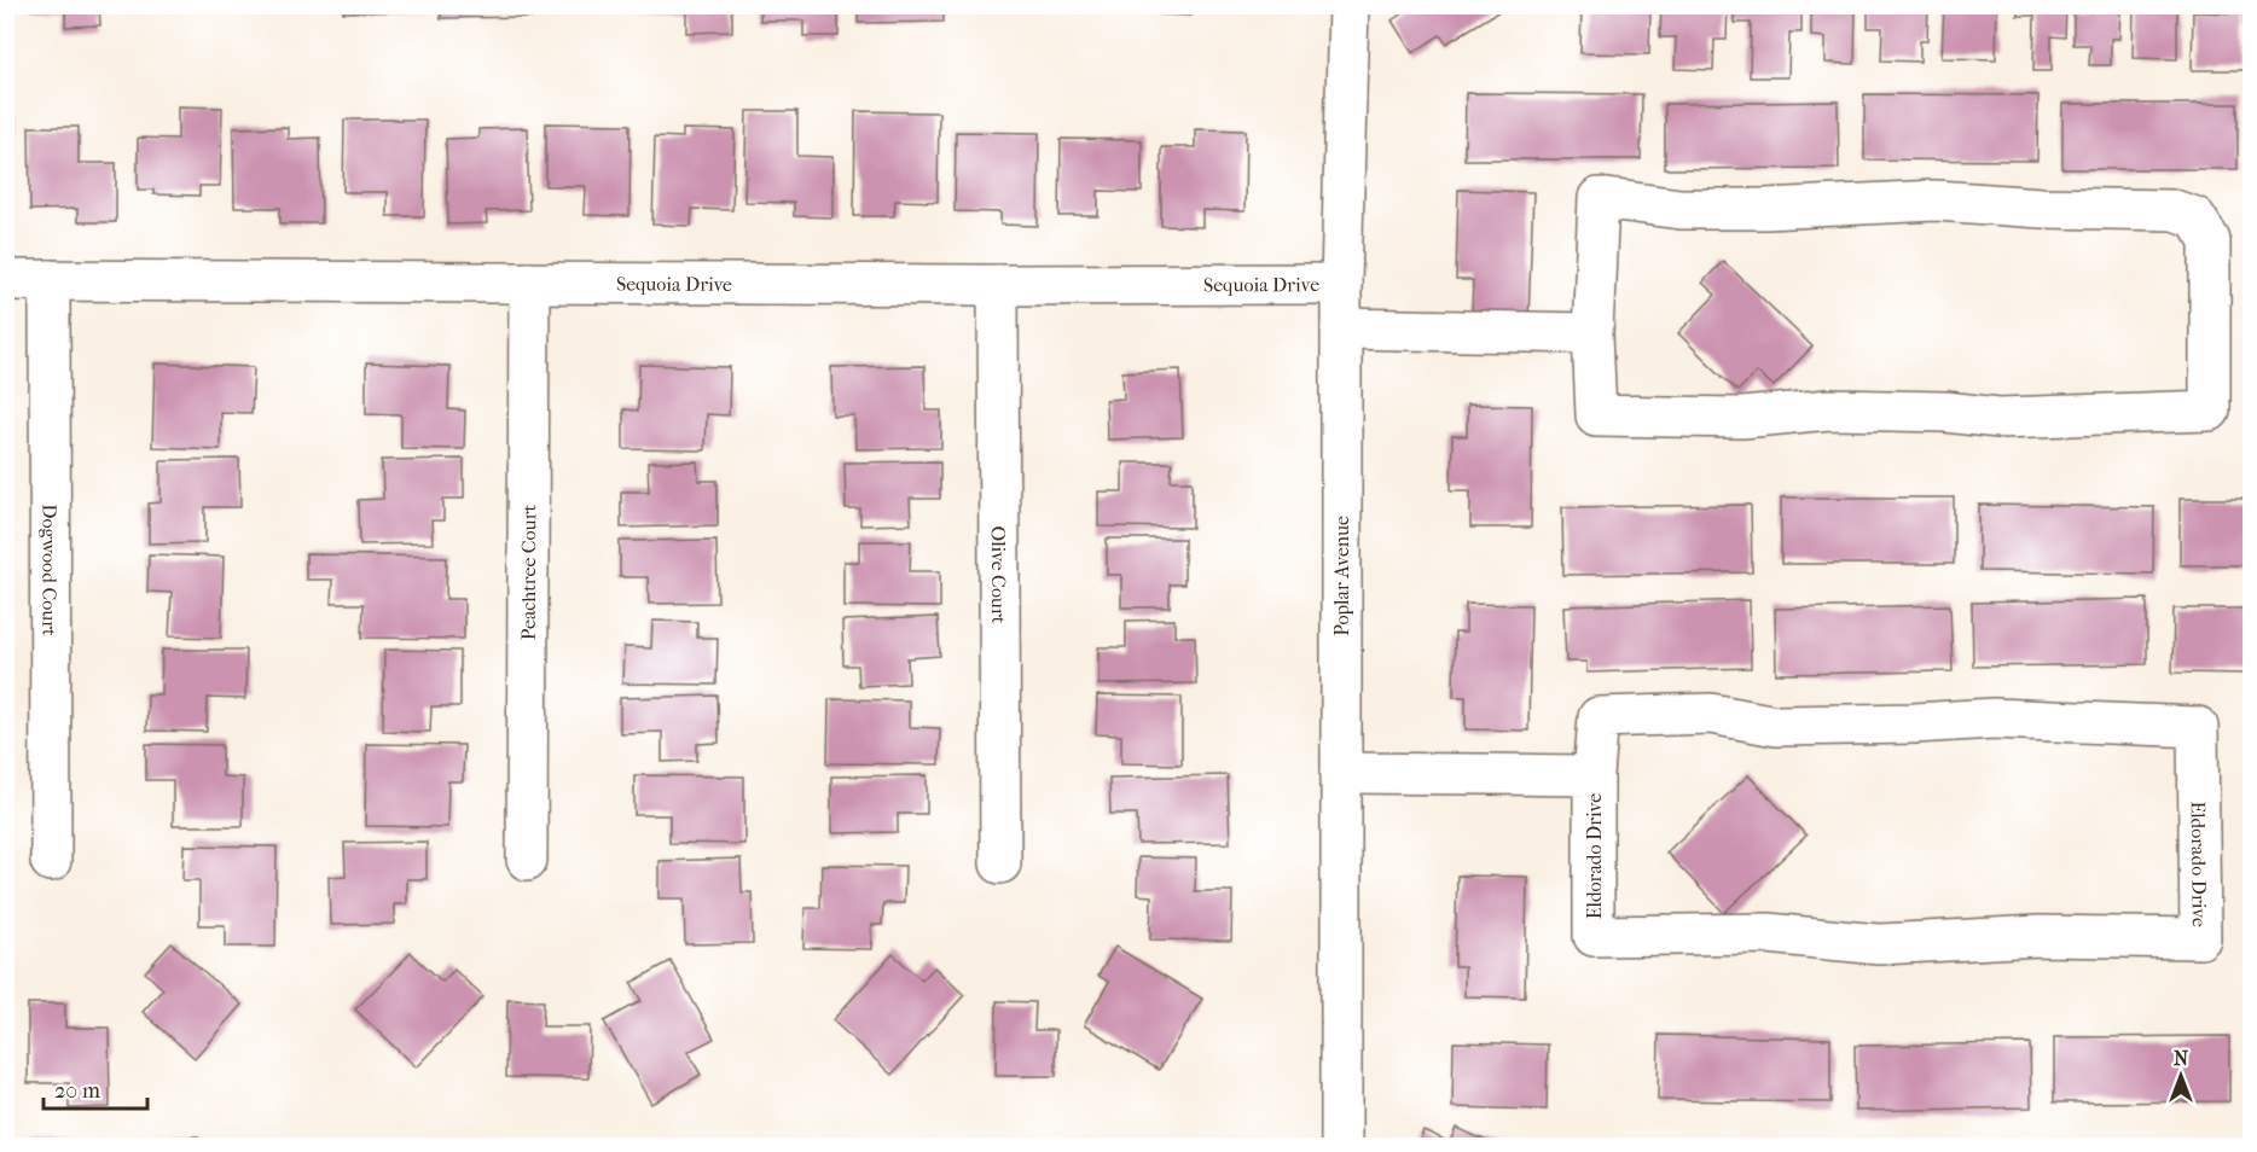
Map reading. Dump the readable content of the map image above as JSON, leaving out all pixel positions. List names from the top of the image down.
{
  "streets": {
    "street": [
      "Sequoia Drive",
      "Dogwood Court",
      "Peachtree Court",
      "Olive Court",
      "Poplar Avenue",
      "Eldorado Drive"
    ]
  },
  "crossings": [
    ["Sequoia Drive", "Dogwood Court"],
    ["Sequoia Drive", "Peachtree Court"],
    ["Sequoia Drive", "Olive Court"],
    ["Sequoia Drive", "Poplar Avenue"],
    ["Poplar Avenue", "Eldorado Drive"]
  ],
  "scale_bar": "20 m",
  "north": "top"
}
